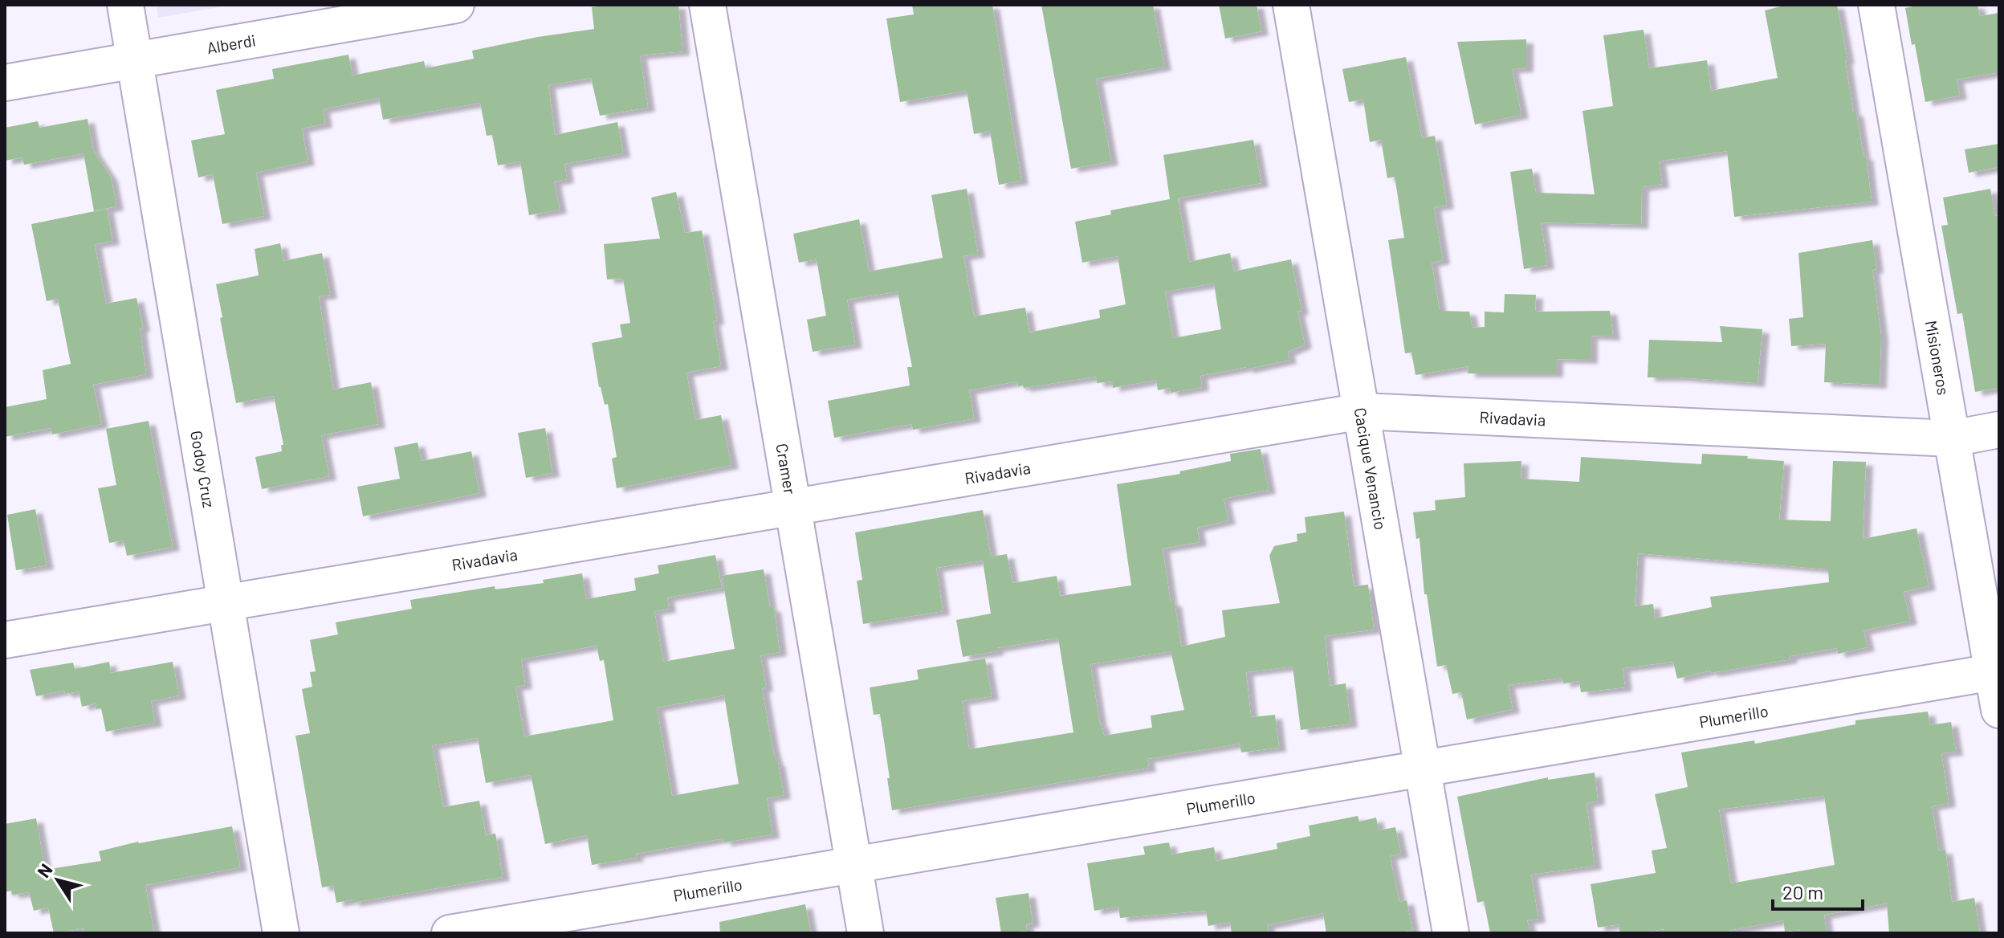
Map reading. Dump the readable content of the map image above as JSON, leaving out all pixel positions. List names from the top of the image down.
{
  "streets": {
    "street": [
      "Alberdi",
      "Misioneros",
      "Rivadavia",
      "Godoy Cruz",
      "Cramer",
      "Cacique Venancio",
      "Plumerillo"
    ]
  },
  "crossings": [
    ["Alberdi", "Godoy Cruz"],
    ["Misioneros", "Rivadavia"],
    ["Misioneros", "Plumerillo"],
    ["Rivadavia", "Godoy Cruz"],
    ["Rivadavia", "Cramer"],
    ["Rivadavia", "Cacique Venancio"],
    ["Cramer", "Plumerillo"],
    ["Cacique Venancio", "Plumerillo"]
  ],
  "scale_bar": "20 m",
  "north": "top left"
}
